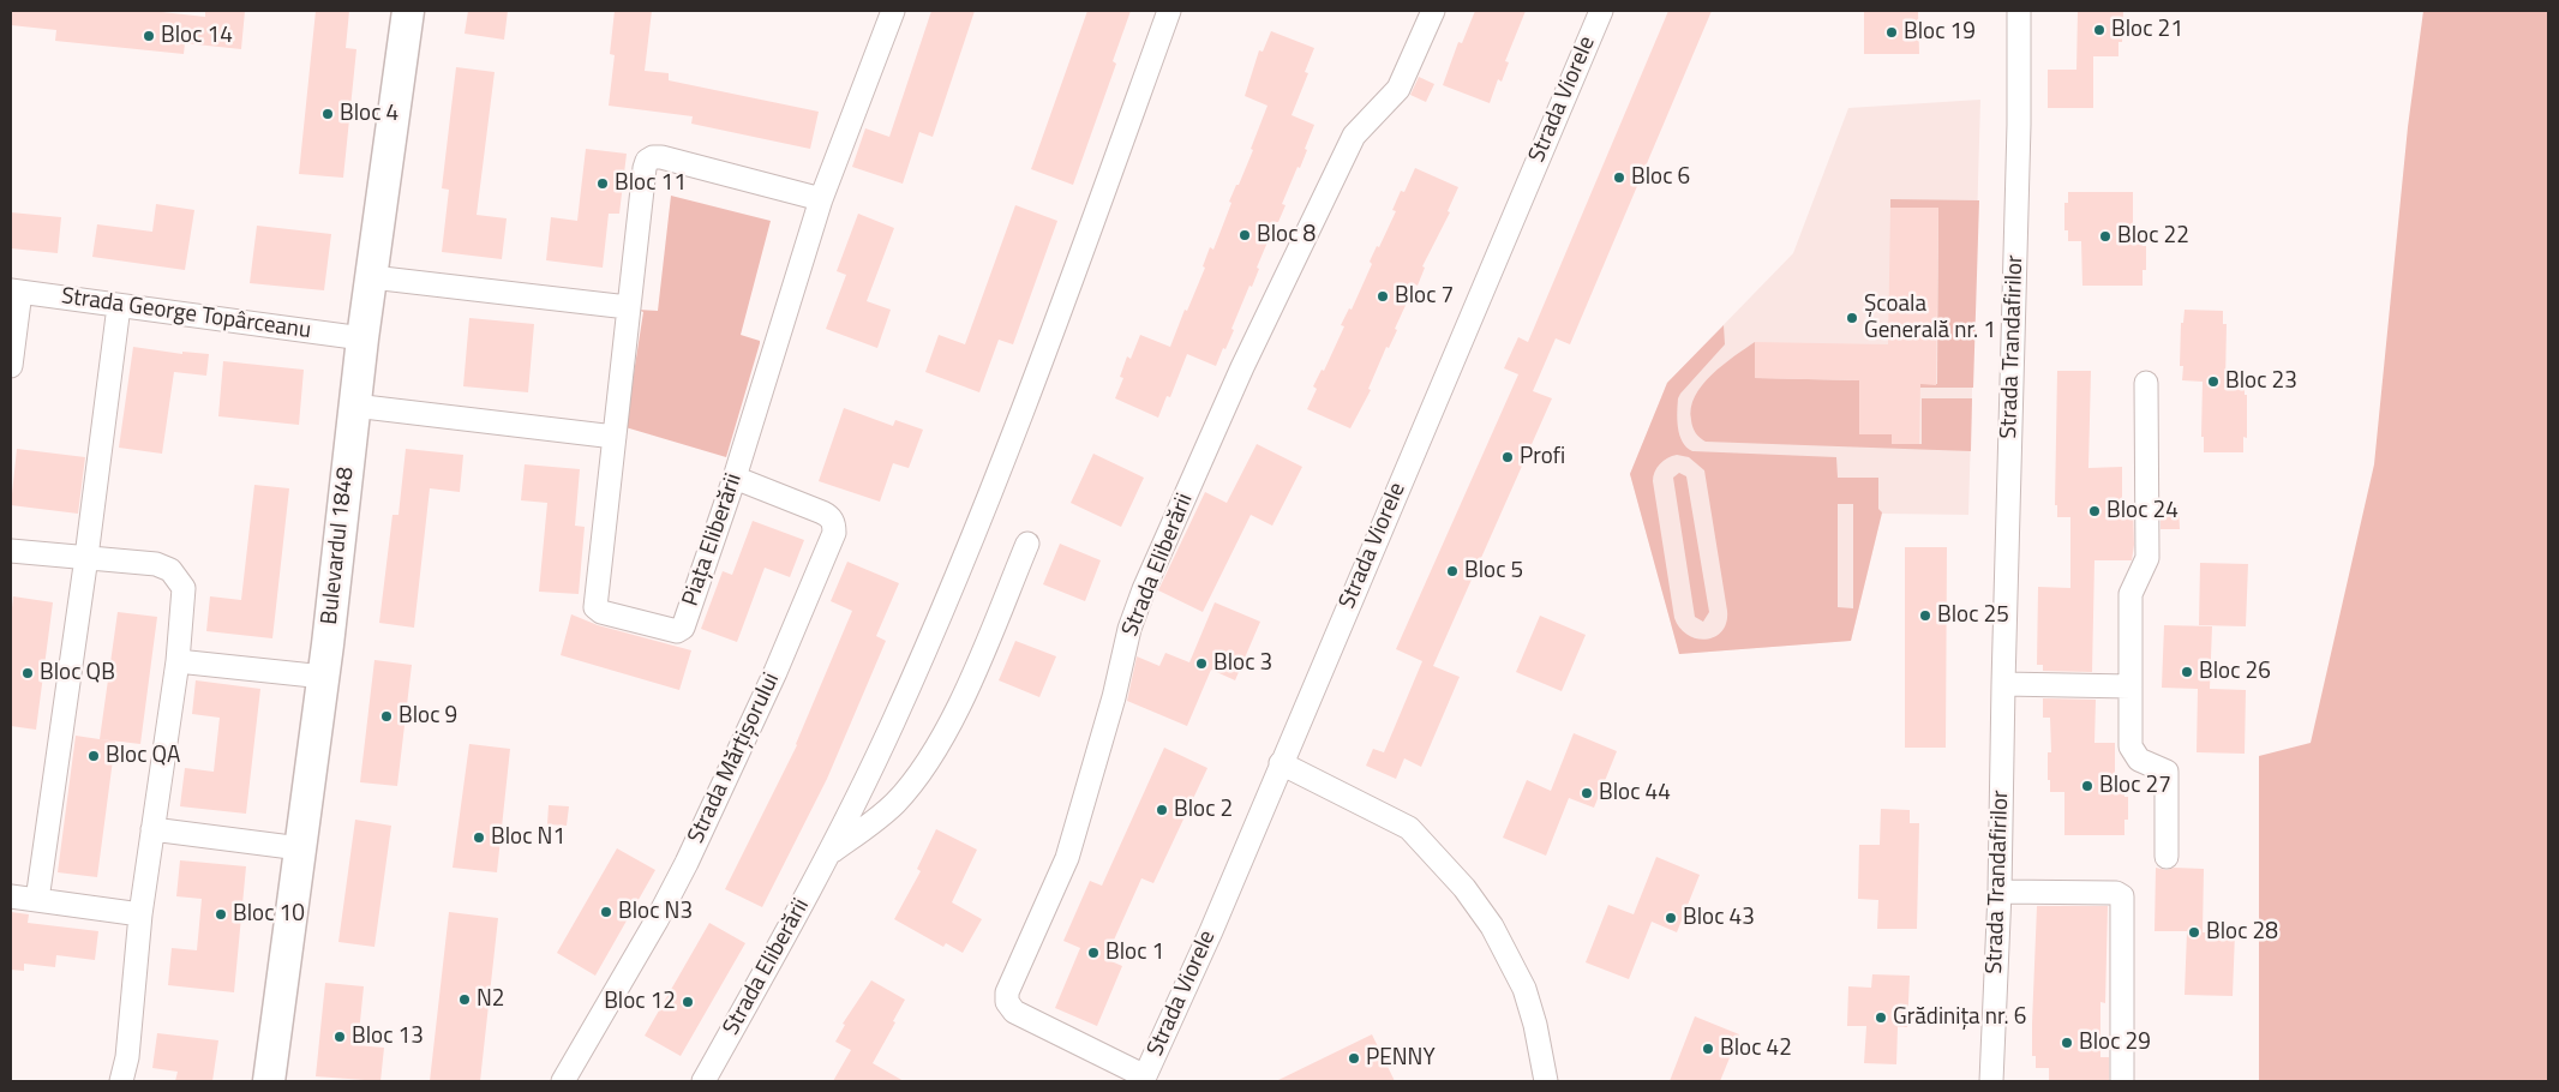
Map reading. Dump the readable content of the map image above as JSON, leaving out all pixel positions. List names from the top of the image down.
{
  "streets": {
    "street": [
      "Strada Viorele",
      "Strada George Topârceanu",
      "Strada Trandafirilor",
      "Piața Eliberării",
      "Bulevardul 1848",
      "Strada Eliberării",
      "Strada Mărțișorului"
    ]
  },
  "crossings": [
    ["Strada Viorele", "Strada Eliberării"],
    ["Strada George Topârceanu", "Bulevardul 1848"],
    ["Piața Eliberării", "Strada Mărțișorului"]
  ],
  "places": [
    "Bloc 21",
    "Bloc 19",
    "Bloc 14",
    "Bloc 4",
    "Bloc 6",
    "Bloc 11",
    "Bloc 8",
    "Bloc 22",
    "Bloc 7",
    "Școala Generală nr. 1",
    "Bloc 23",
    "Profi",
    "Bloc 24",
    "Bloc 5",
    "Bloc 25",
    "Bloc 3",
    "Bloc 26",
    "Bloc QB",
    "Bloc 9",
    "Bloc QA",
    "Bloc 27",
    "Bloc 44",
    "Bloc 2",
    "Bloc N1",
    "Bloc N3",
    "Bloc 10",
    "Bloc 43",
    "Bloc 28",
    "Bloc 1",
    "N2",
    "Bloc 12",
    "Grădinița nr. 6",
    "Bloc 13",
    "Bloc 29",
    "Bloc 42",
    "PENNY"
  ]
}
